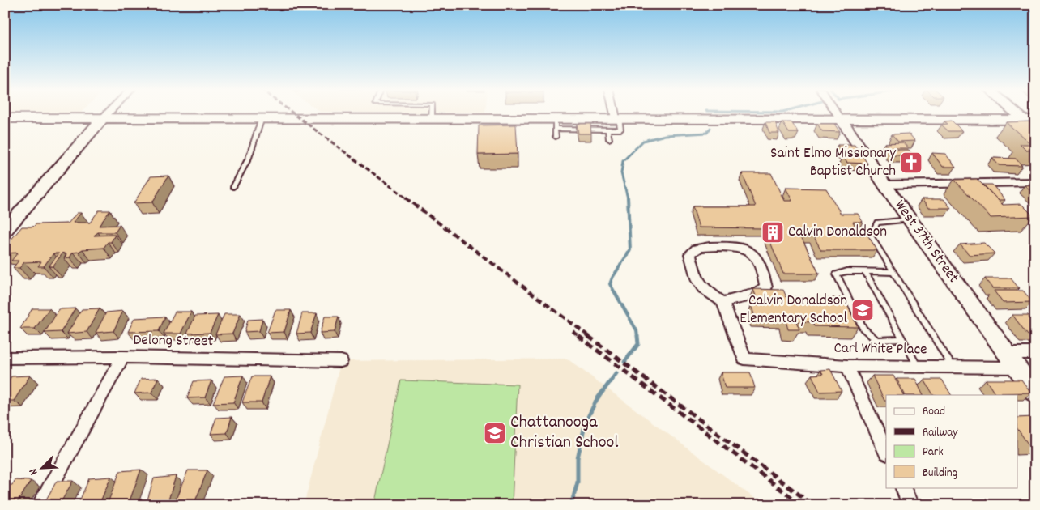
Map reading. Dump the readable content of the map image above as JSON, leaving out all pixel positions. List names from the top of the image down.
{
  "streets": {
    "main road": ["West 37th Street"],
    "street": ["Delong Street", "Carl White Place"]
  },
  "crossings": [
    ["West 37th Street", "Carl White Place"]
  ],
  "places": {
    "church": ["Saint Elmo Missionary Baptist Church"],
    "building": ["Calvin Donaldson"],
    "school or university": ["Calvin Donaldson Elementary School", "Chattanooga Christian School"]
  },
  "legend": [
    "Road",
    "Railway",
    "Park",
    "Building"
  ],
  "north": "bottom left"
}
